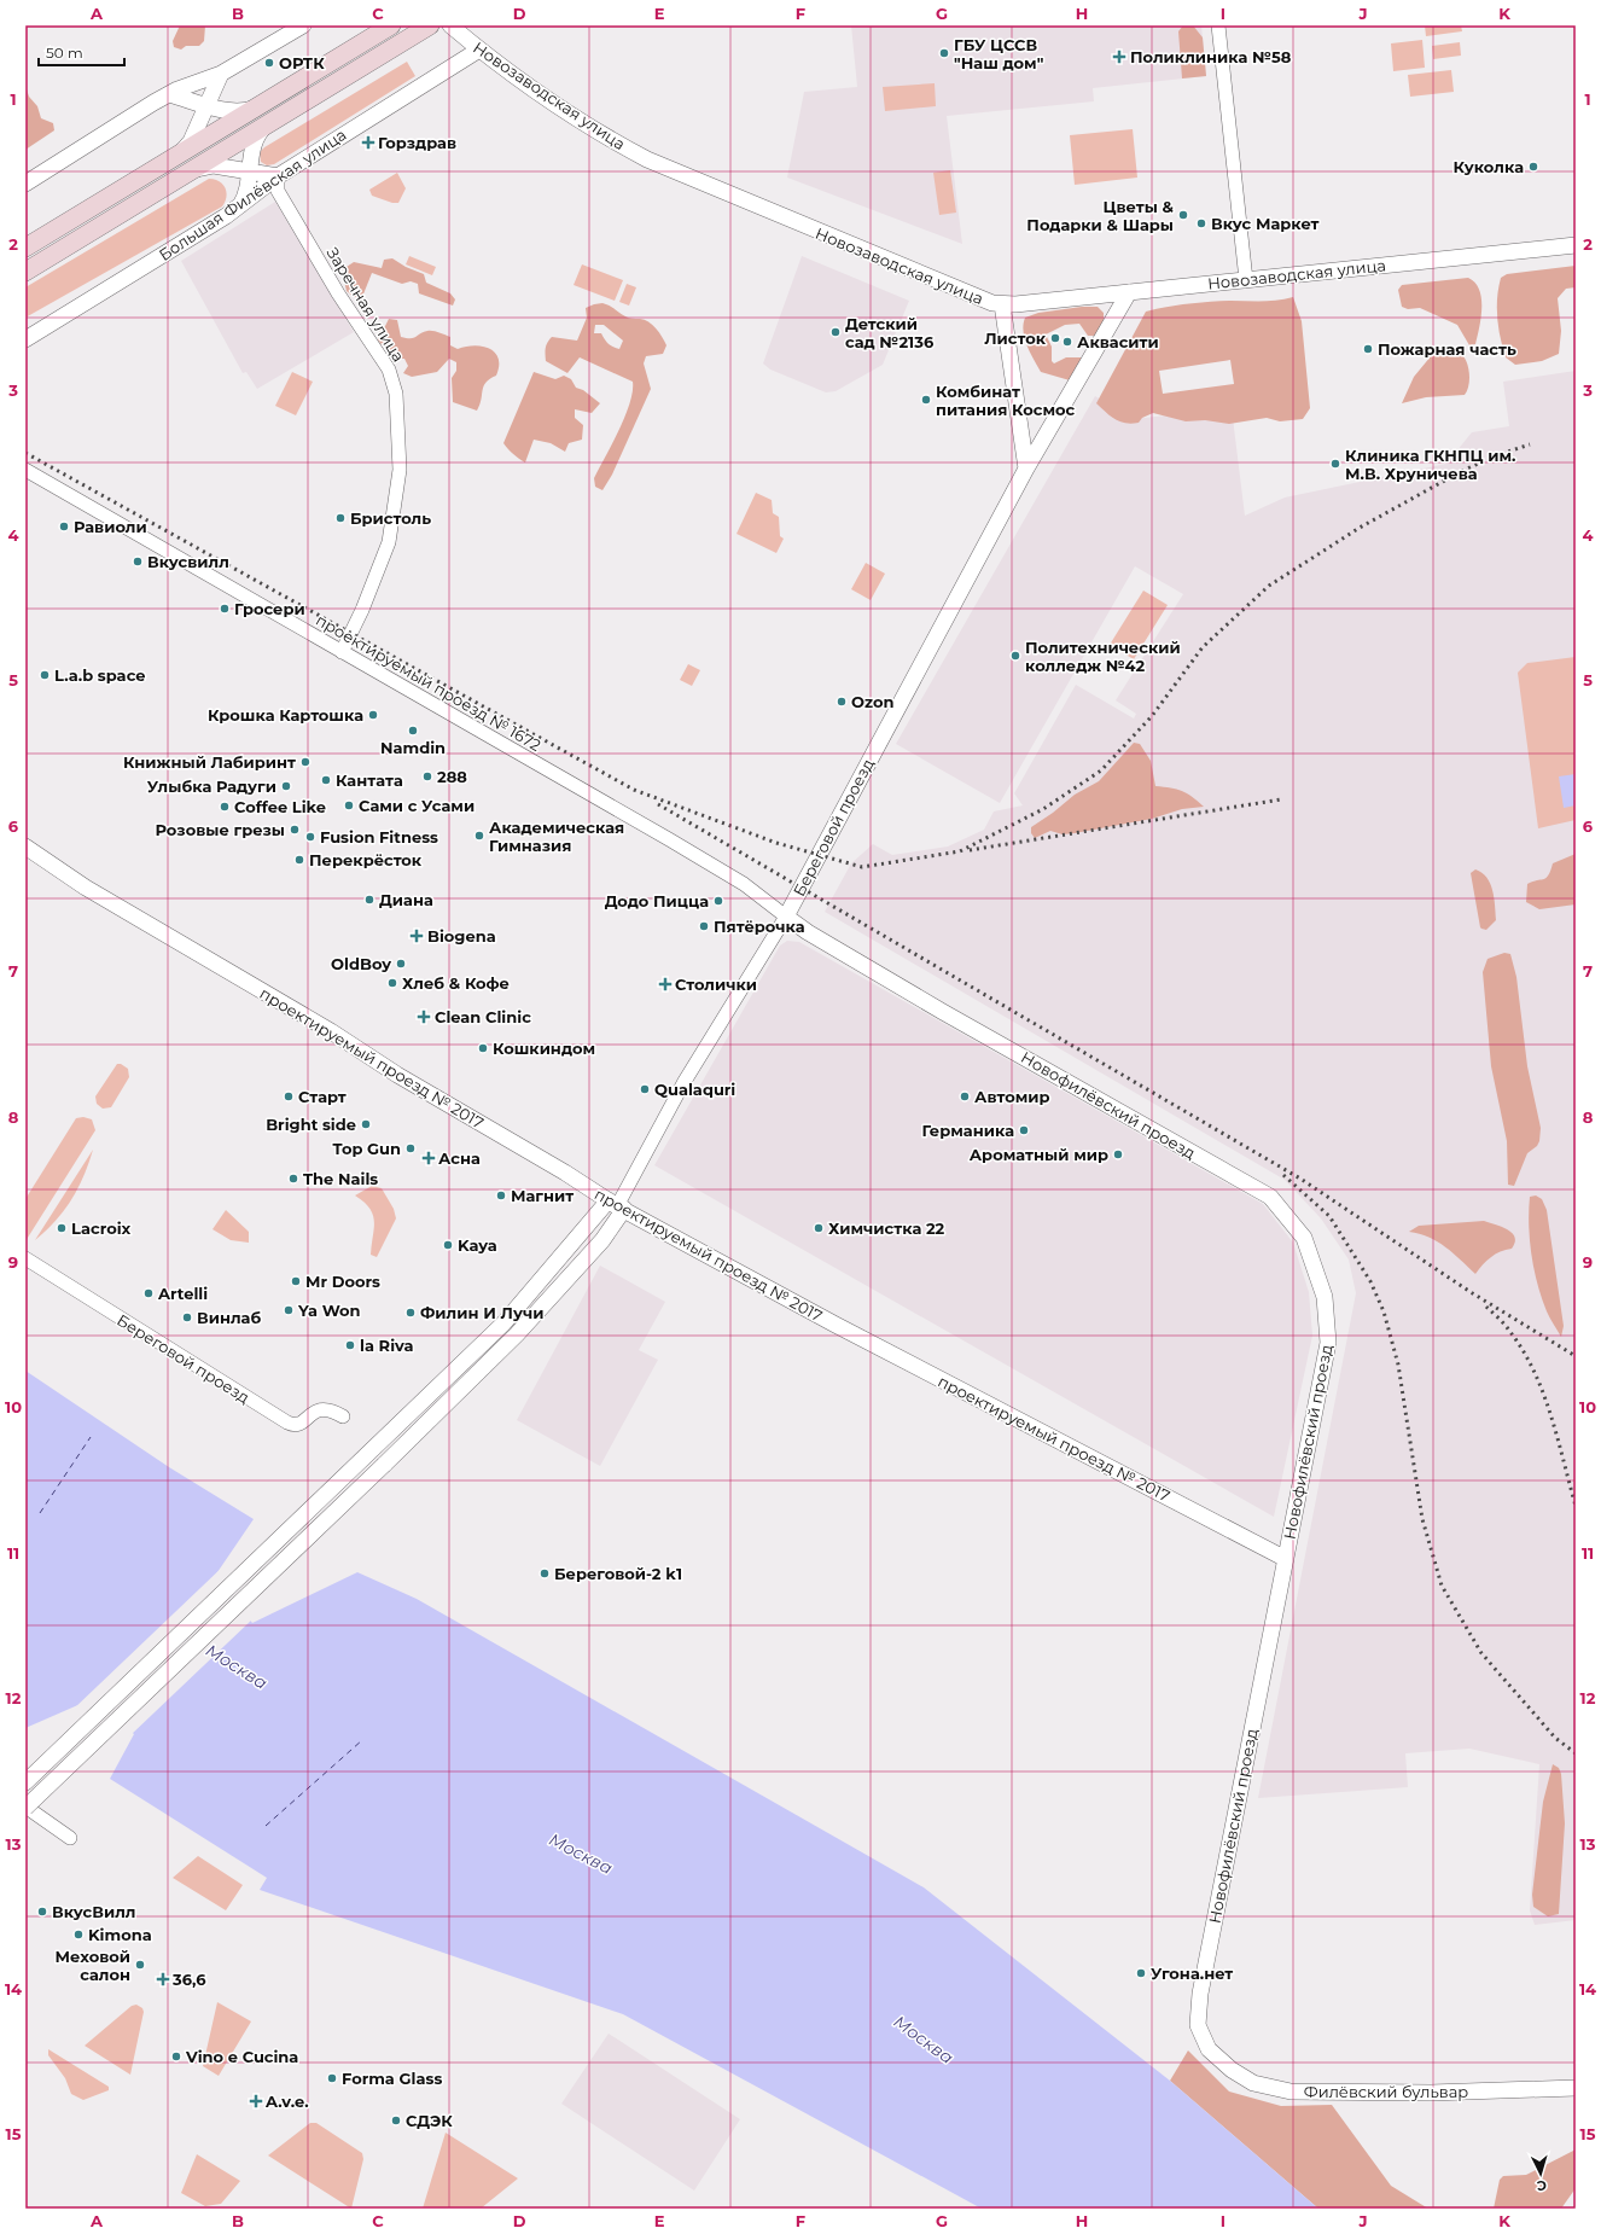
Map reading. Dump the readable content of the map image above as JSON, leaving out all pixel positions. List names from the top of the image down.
{
  "streets": {
    "street": [
      "Новозаводская улица",
      "Большая Филёвская улица",
      "Заречная улица",
      "проектируемый проезд № 1672",
      "Береговой проезд",
      "проектируемый проезд № 2017",
      "Новофилёвский проезд",
      "Филёвский бульвар"
    ]
  },
  "crossings": [
    ["Новозаводская улица", "Большая Филёвская улица"],
    ["Новозаводская улица", "Береговой проезд"],
    ["Большая Филёвская улица", "Заречная улица"],
    ["Заречная улица", "проектируемый проезд № 1672"],
    ["проектируемый проезд № 1672", "Береговой проезд"],
    ["проектируемый проезд № 1672", "Новофилёвский проезд"],
    ["Береговой проезд", "проектируемый проезд № 2017"],
    ["Береговой проезд", "Новофилёвский проезд"],
    ["проектируемый проезд № 2017", "Новофилёвский проезд"],
    ["Новофилёвский проезд", "Филёвский бульвар"]
  ],
  "water": ["Москва"],
  "places": {
    "other": [
      "ГБУ ЦССВ \"Наш дом\"",
      "ОРТК",
      "Куколка",
      "Цветы & Подарки & Шары",
      "Вкус Маркет",
      "Детский сад №2136",
      "Листок",
      "Аквасити",
      "Пожарная часть",
      "Комбинат питания Космос",
      "Клиника ГКНПЦ им. М.В. Хруничева",
      "Бристоль",
      "Равиоли",
      "Вкусвилл",
      "Гросери",
      "Политехнический колледж №42",
      "L.a.b space",
      "Ozon",
      "Крошка Картошка",
      "Namdin",
      "Книжный Лабиринт",
      "288",
      "Кантата",
      "Улыбка Радуги",
      "Сами с Усами",
      "Coffee Like",
      "Розовые грезы",
      "Академическая Гимназия",
      "Fusion Fitness",
      "Перекрёсток",
      "Диана",
      "Додо Пицца",
      "Пятёрочка",
      "OldBoy",
      "Хлеб & Кофе",
      "Кошкиндом",
      "Qualaquri",
      "Старт",
      "Автомир",
      "Bright side",
      "Германика",
      "Top Gun",
      "Ароматный мир",
      "The Nails",
      "Магнит",
      "Lacroix",
      "Химчистка 22",
      "Kaya",
      "Mr Doors",
      "Artelli",
      "Ya Won",
      "Филин И Лучи",
      "Винлаб",
      "la Riva",
      "Береговой-2 k1",
      "ВкусВилл",
      "Kimona",
      "Меховой салон",
      "Угона.нет",
      "Vino e Cucina",
      "Forma Glass",
      "СДЭК"
    ],
    "health": [
      "Поликлиника №58",
      "Горздрав",
      "Biogena",
      "Столички",
      "Clean Clinic",
      "Асна",
      "36,6",
      "A.v.e."
    ]
  },
  "scale_bar": "50 m",
  "north": "bottom",
  "grid": {
    "columns": [
      "A",
      "B",
      "C",
      "D",
      "E",
      "F",
      "G",
      "H",
      "I",
      "J",
      "K"
    ],
    "rows": [
      "1",
      "2",
      "3",
      "4",
      "5",
      "6",
      "7",
      "8",
      "9",
      "10",
      "11",
      "12",
      "13",
      "14",
      "15"
    ]
  }
}
